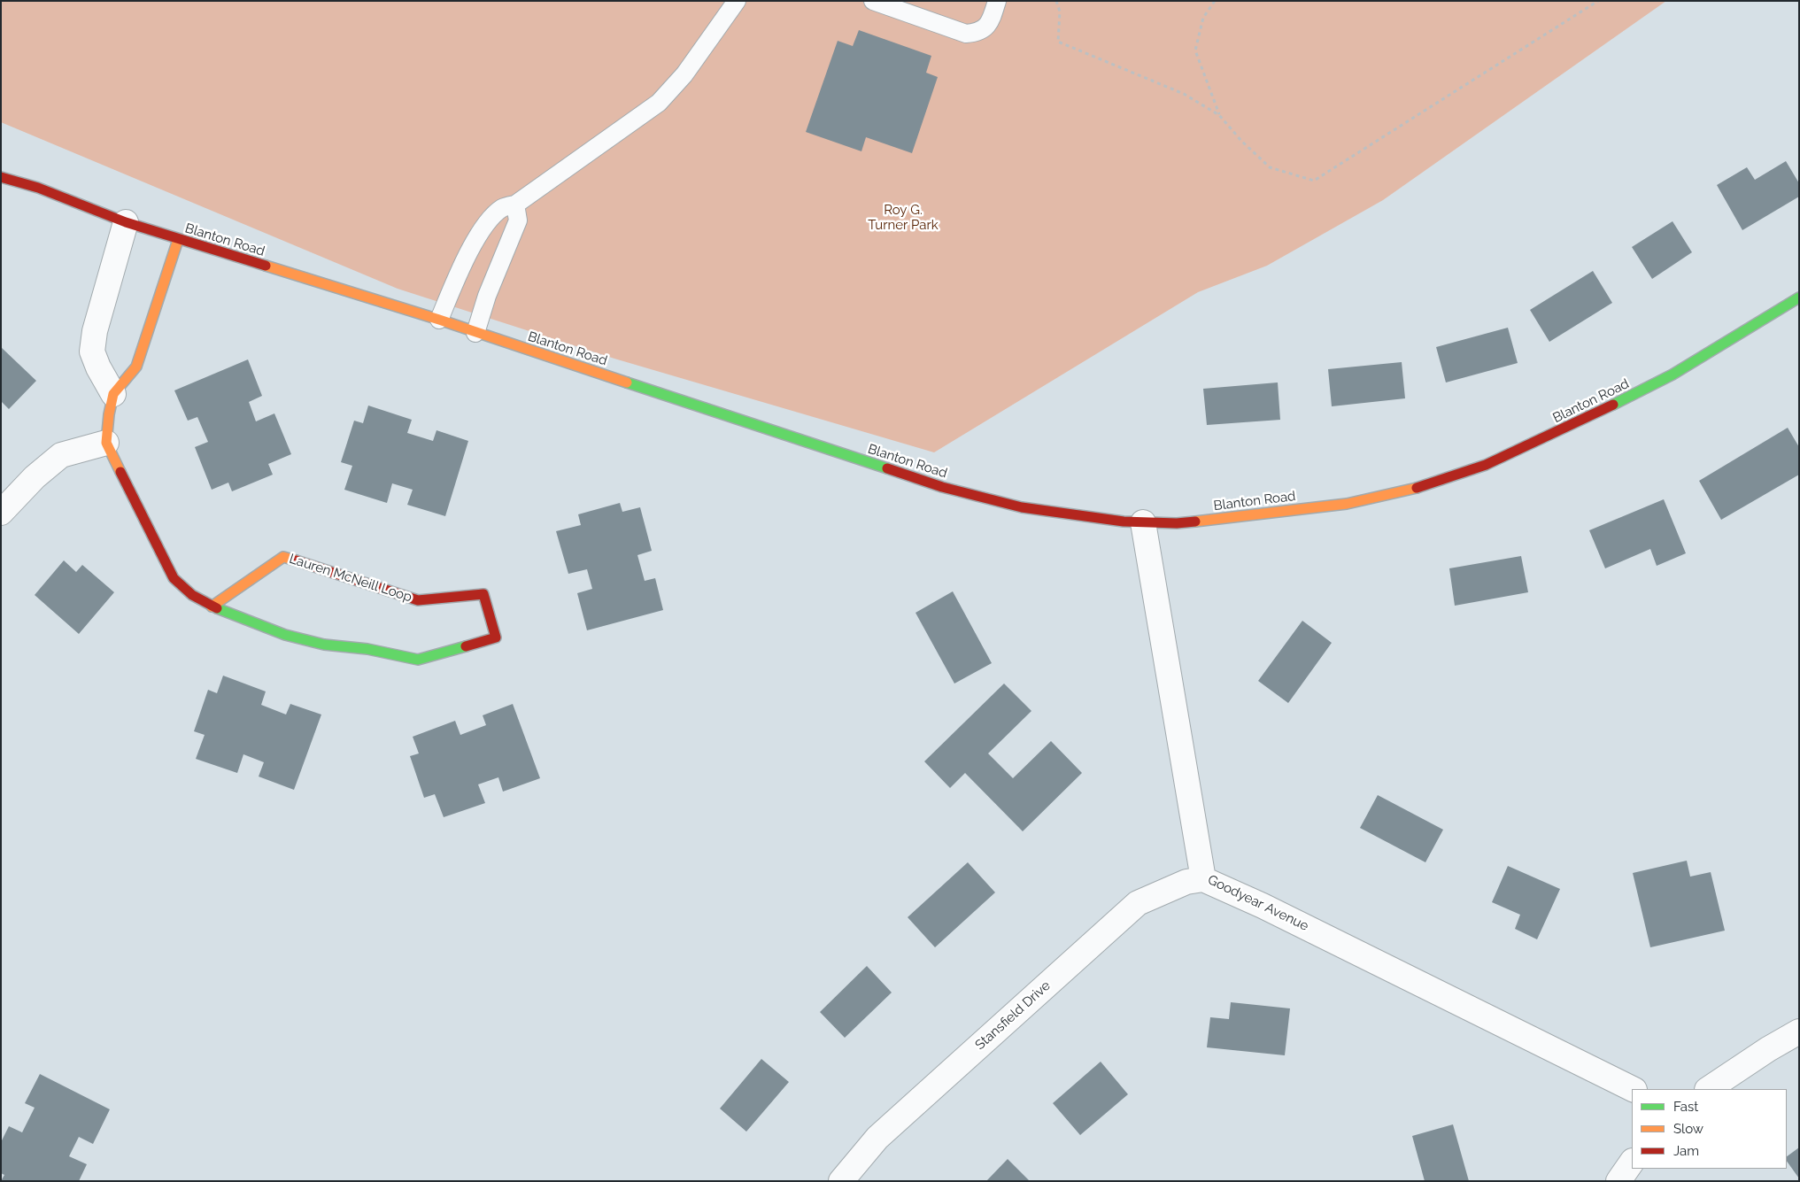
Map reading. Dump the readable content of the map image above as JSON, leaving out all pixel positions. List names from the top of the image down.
{
  "streets": {
    "street": [
      "Blanton Road",
      "Lauren McNeill Loop",
      "Goodyear Avenue",
      "Stansfield Drive"
    ]
  },
  "crossings": [
    ["Blanton Road", "Goodyear Avenue"],
    ["Goodyear Avenue", "Stansfield Drive"]
  ],
  "parks": ["Roy G. Turner Park"],
  "legend": ["Fast", "Slow", "Jam"]
}
